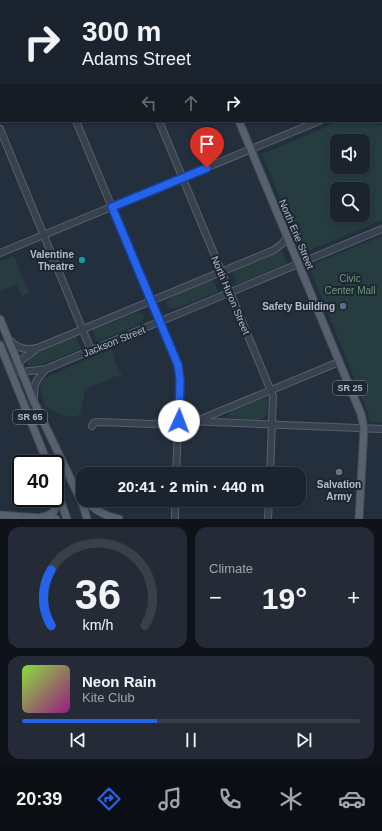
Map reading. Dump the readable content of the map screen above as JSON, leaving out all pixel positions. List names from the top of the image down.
{
  "streets": {
    "main road": ["North Erie Street", "SR 25", "SR 65"],
    "street": ["North Huron Street", "Jackson Street"]
  },
  "crossings": [
    ["North Erie Street", "Jackson Street"],
    ["North Huron Street", "Jackson Street"],
    ["Jackson Street", "SR 65"]
  ],
  "parks": ["Civic Center Mall"],
  "places": ["Valentine Theatre", "Safety Building", "Salvation Army"],
  "page": {
    "turn": ["300 m", "Adams Street"],
    "limit": "40",
    "trip": "20:41 · 2 min · 440 m",
    "tile": "Climate",
    "heat": ["−", "19°", "+"],
    "song": ["Neon Rain", "Kite Club"],
    "tabs": "20:39",
    "gauge": ["36", "km/h"]
  }
}
